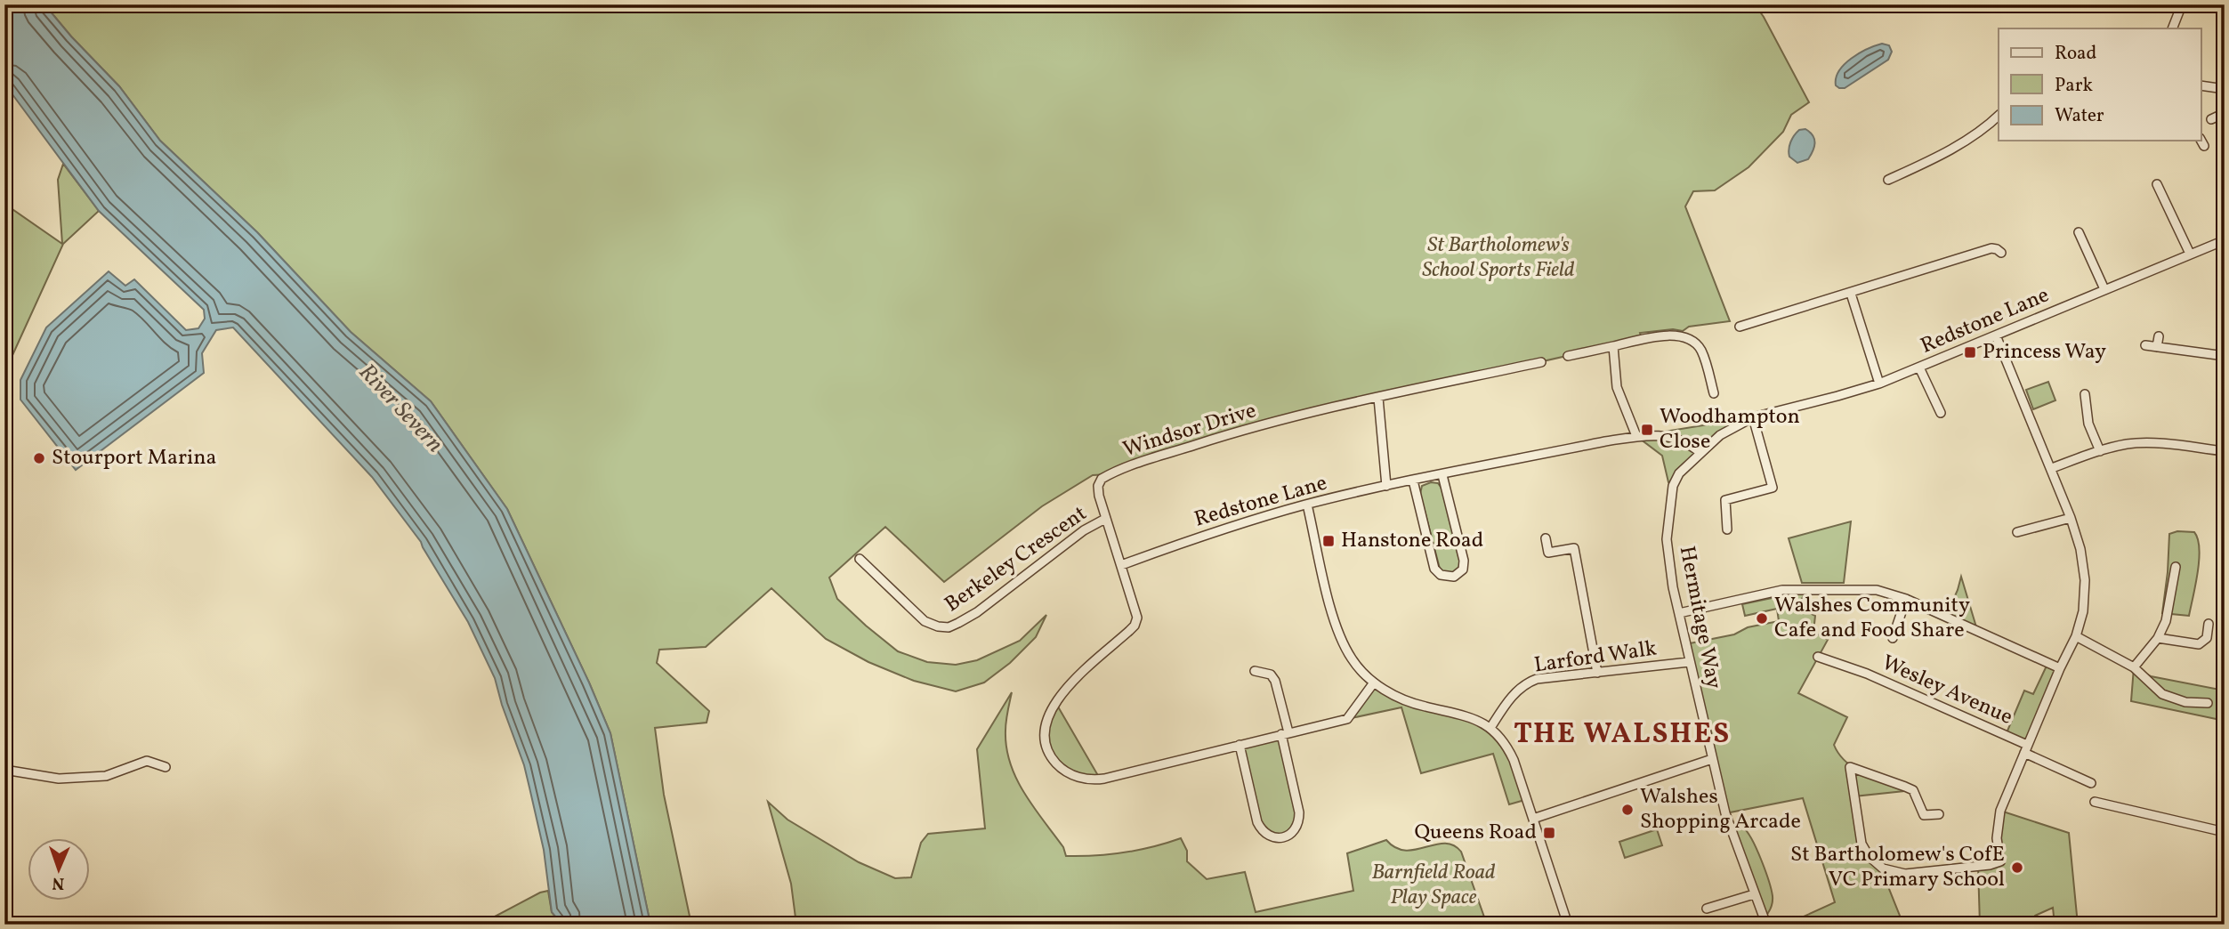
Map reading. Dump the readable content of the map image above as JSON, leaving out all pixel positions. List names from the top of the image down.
{
  "streets": {
    "street": [
      "Redstone Lane",
      "Windsor Drive",
      "Berkeley Crescent",
      "Hermitage Way",
      "Larford Walk",
      "Wesley Avenue"
    ]
  },
  "crossings": [
    ["Redstone Lane", "Windsor Drive"],
    ["Redstone Lane", "Hermitage Way"],
    ["Windsor Drive", "Berkeley Crescent"],
    ["Hermitage Way", "Larford Walk"]
  ],
  "districts": ["THE WALSHES"],
  "water": ["River Severn"],
  "parks": ["St Bartholomew's School Sports Field", "Barnfield Road Play Space"],
  "places": {
    "transit": [
      "Princess Way",
      "Woodhampton Close",
      "Hanstone Road",
      "Queens Road"
    ],
    "other": [
      "Stourport Marina",
      "Walshes Community Cafe and Food Share",
      "Walshes Shopping Arcade",
      "St Bartholomew's CofE VC Primary School"
    ]
  },
  "legend": ["Road", "Park", "Water"],
  "north": "bottom"
}
